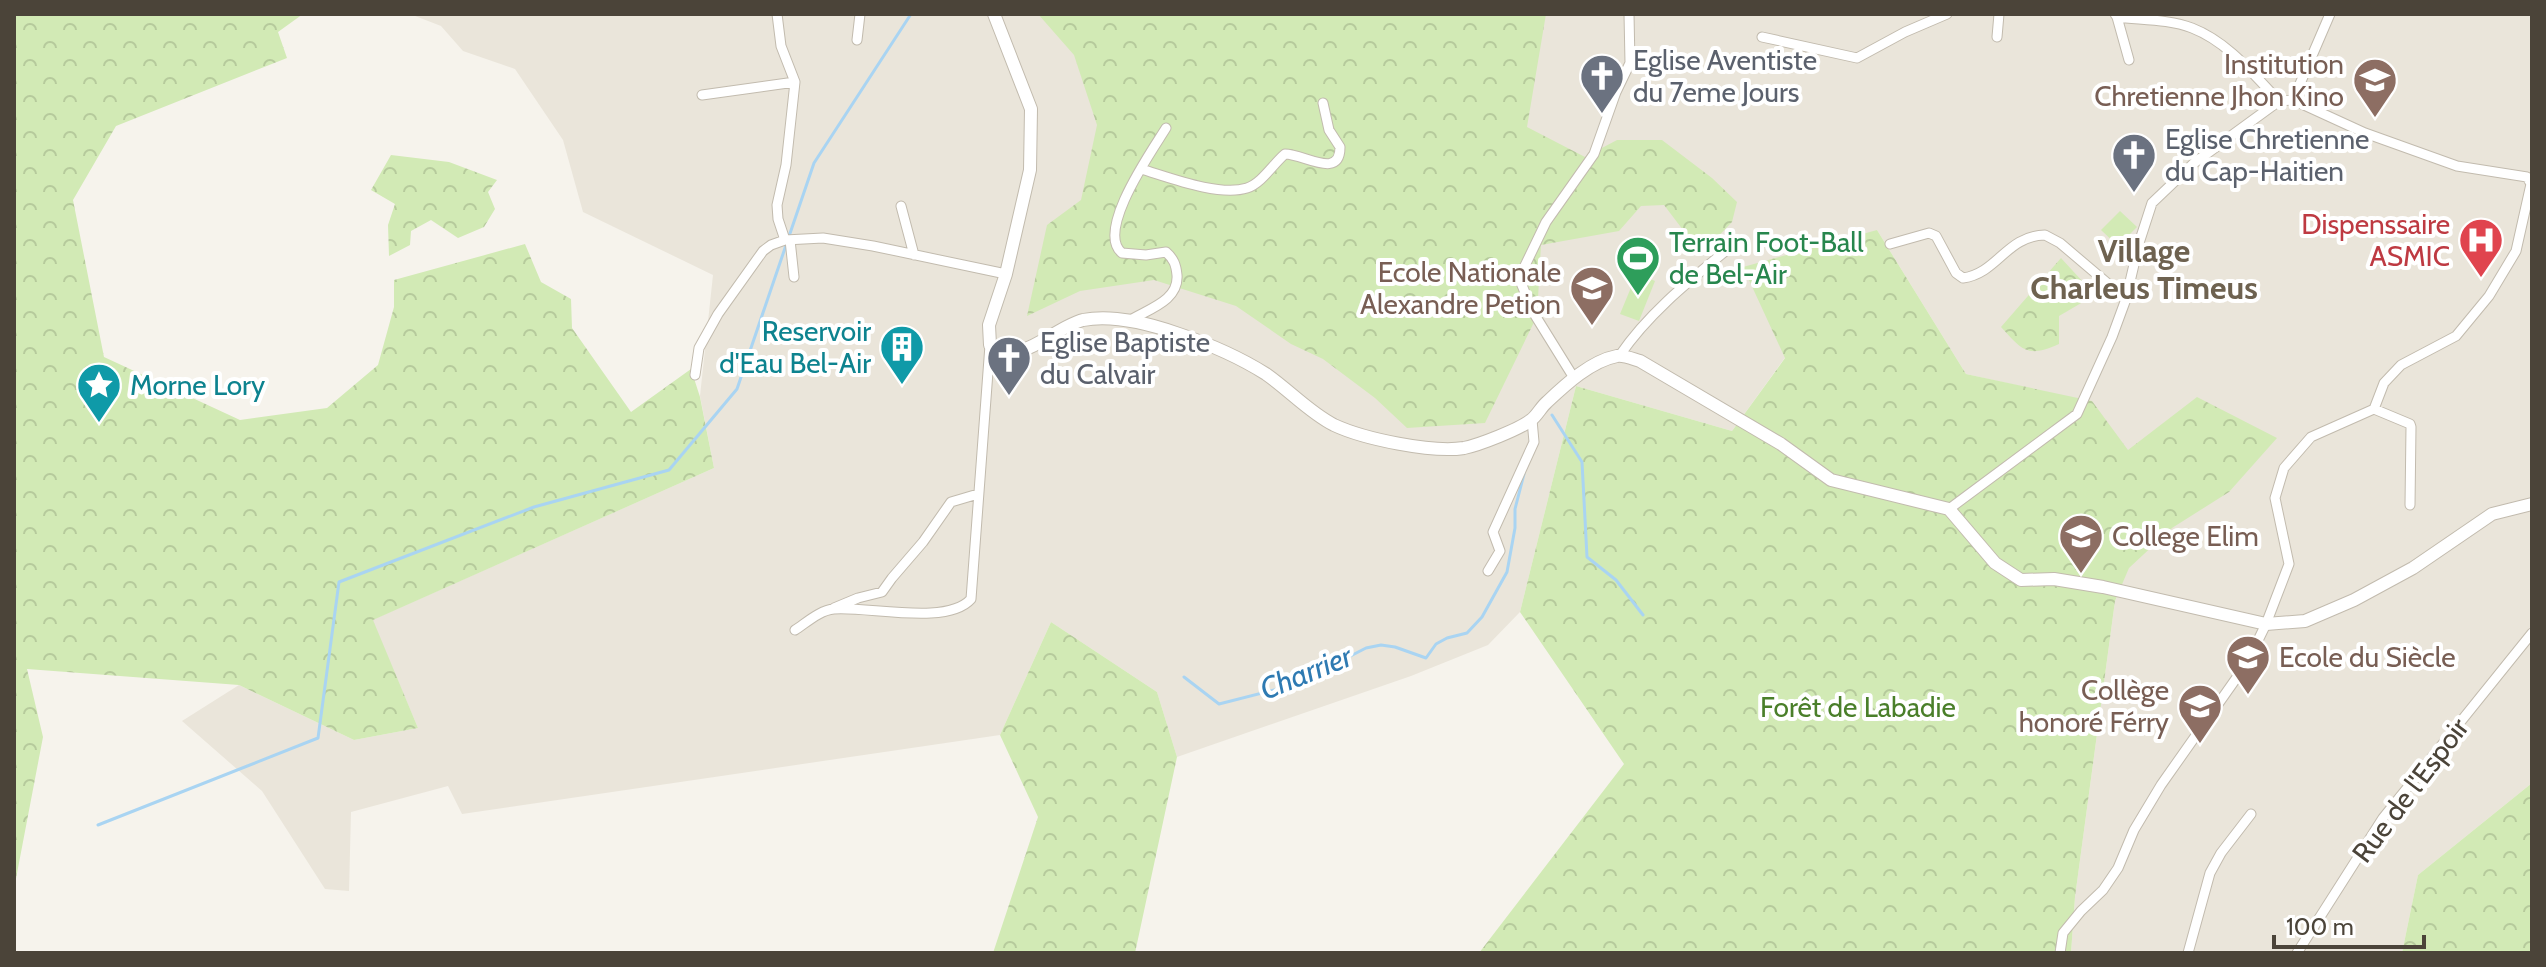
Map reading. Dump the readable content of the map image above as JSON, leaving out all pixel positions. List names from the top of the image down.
{
  "streets": {
    "street": ["Rue de l'Espoir"]
  },
  "districts": ["Village Charleus Timeus"],
  "water": ["Charrier"],
  "parks": ["Forêt de Labadie"],
  "places": {
    "church": ["Eglise Aventiste du 7eme Jours", "Eglise Chretienne du Cap-Haitien", "Eglise Baptiste du Calvair"],
    "school or university": [
      "Institution Chretienne Jhon Kino",
      "Ecole Nationale Alexandre Petion",
      "College Elim",
      "Ecole du Siècle",
      "Collège honoré Férry"
    ],
    "hospital": ["Dispenssaire ASMIC"],
    "sports": ["Terrain Foot-Ball de Bel-Air"],
    "building": ["Reservoir d'Eau Bel-Air"],
    "place": ["Morne Lory"]
  },
  "scale_bar": "100 m"
}
